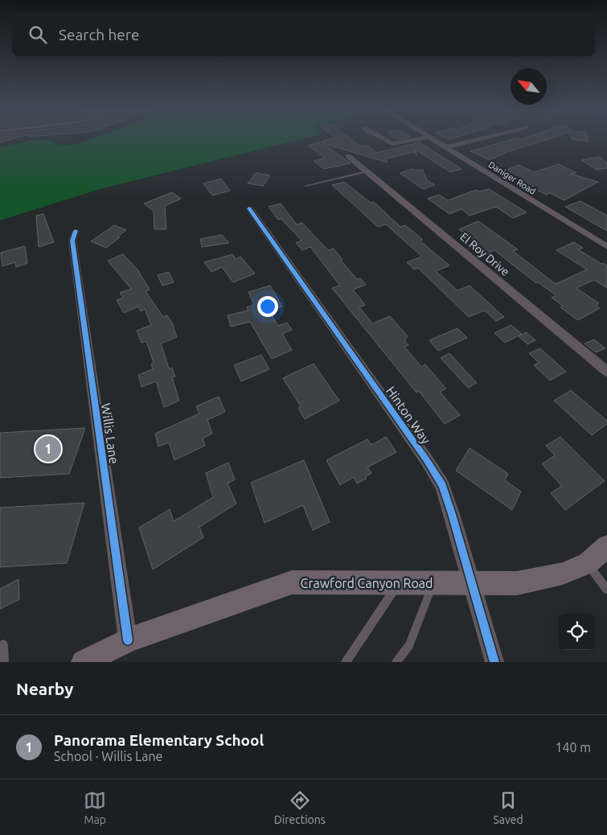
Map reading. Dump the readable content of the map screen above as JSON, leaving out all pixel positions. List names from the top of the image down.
{
  "streets": {
    "main road": ["Crawford Canyon Road"],
    "street": [
      "Daniger Road",
      "El Roy Drive",
      "Hinton Way",
      "Willis Lane"
    ]
  },
  "crossings": [
    ["Hinton Way", "Crawford Canyon Road"],
    ["Willis Lane", "Crawford Canyon Road"]
  ],
  "north": "top left",
  "page": {
    "search": "Search here",
    "pins": "1",
    "heading": "Nearby",
    "list": [
      {
        "mark": "1",
        "name": "Panorama Elementary School",
        "note": "School · Willis Lane",
        "value": "140 m"
      }
    ],
    "nav": ["Map", "Directions", "Saved"]
  }
}
